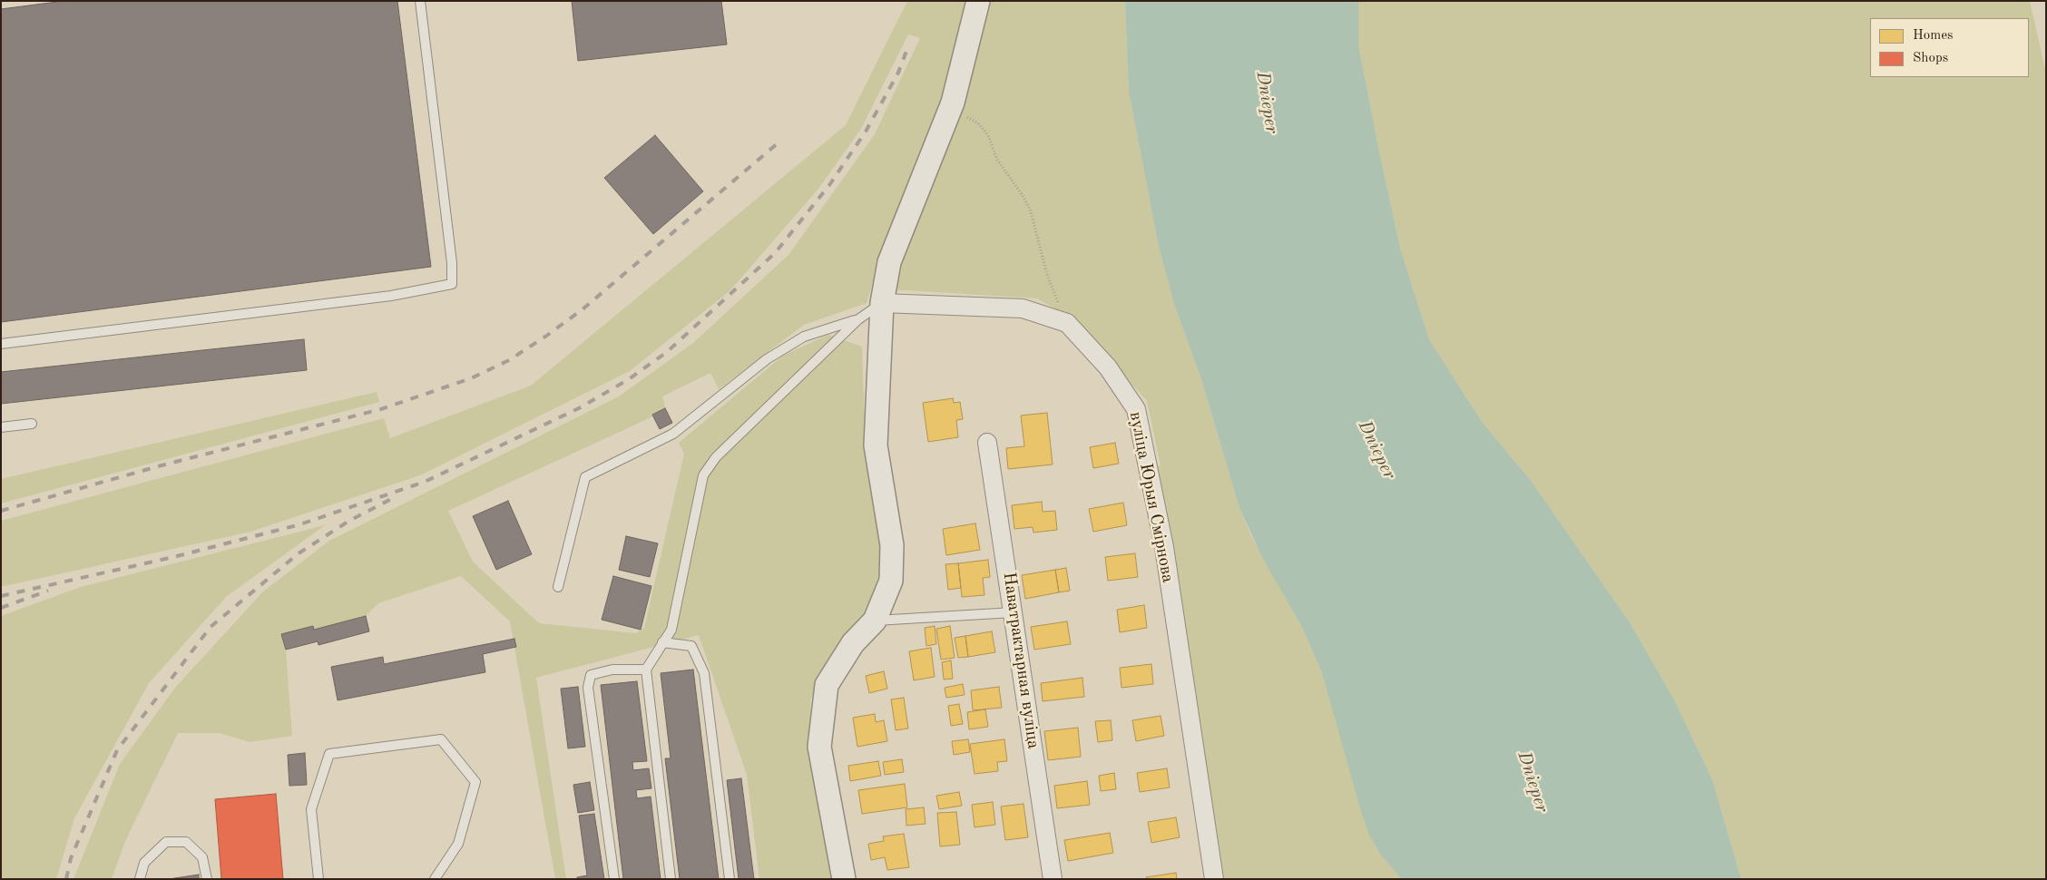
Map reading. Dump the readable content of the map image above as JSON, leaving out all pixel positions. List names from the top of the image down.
{
  "streets": {
    "street": ["вуліца Юрыя Смірнова", "Наватрактарная вуліца"]
  },
  "water": ["Dnieper"],
  "legend": ["Homes", "Shops"]
}
